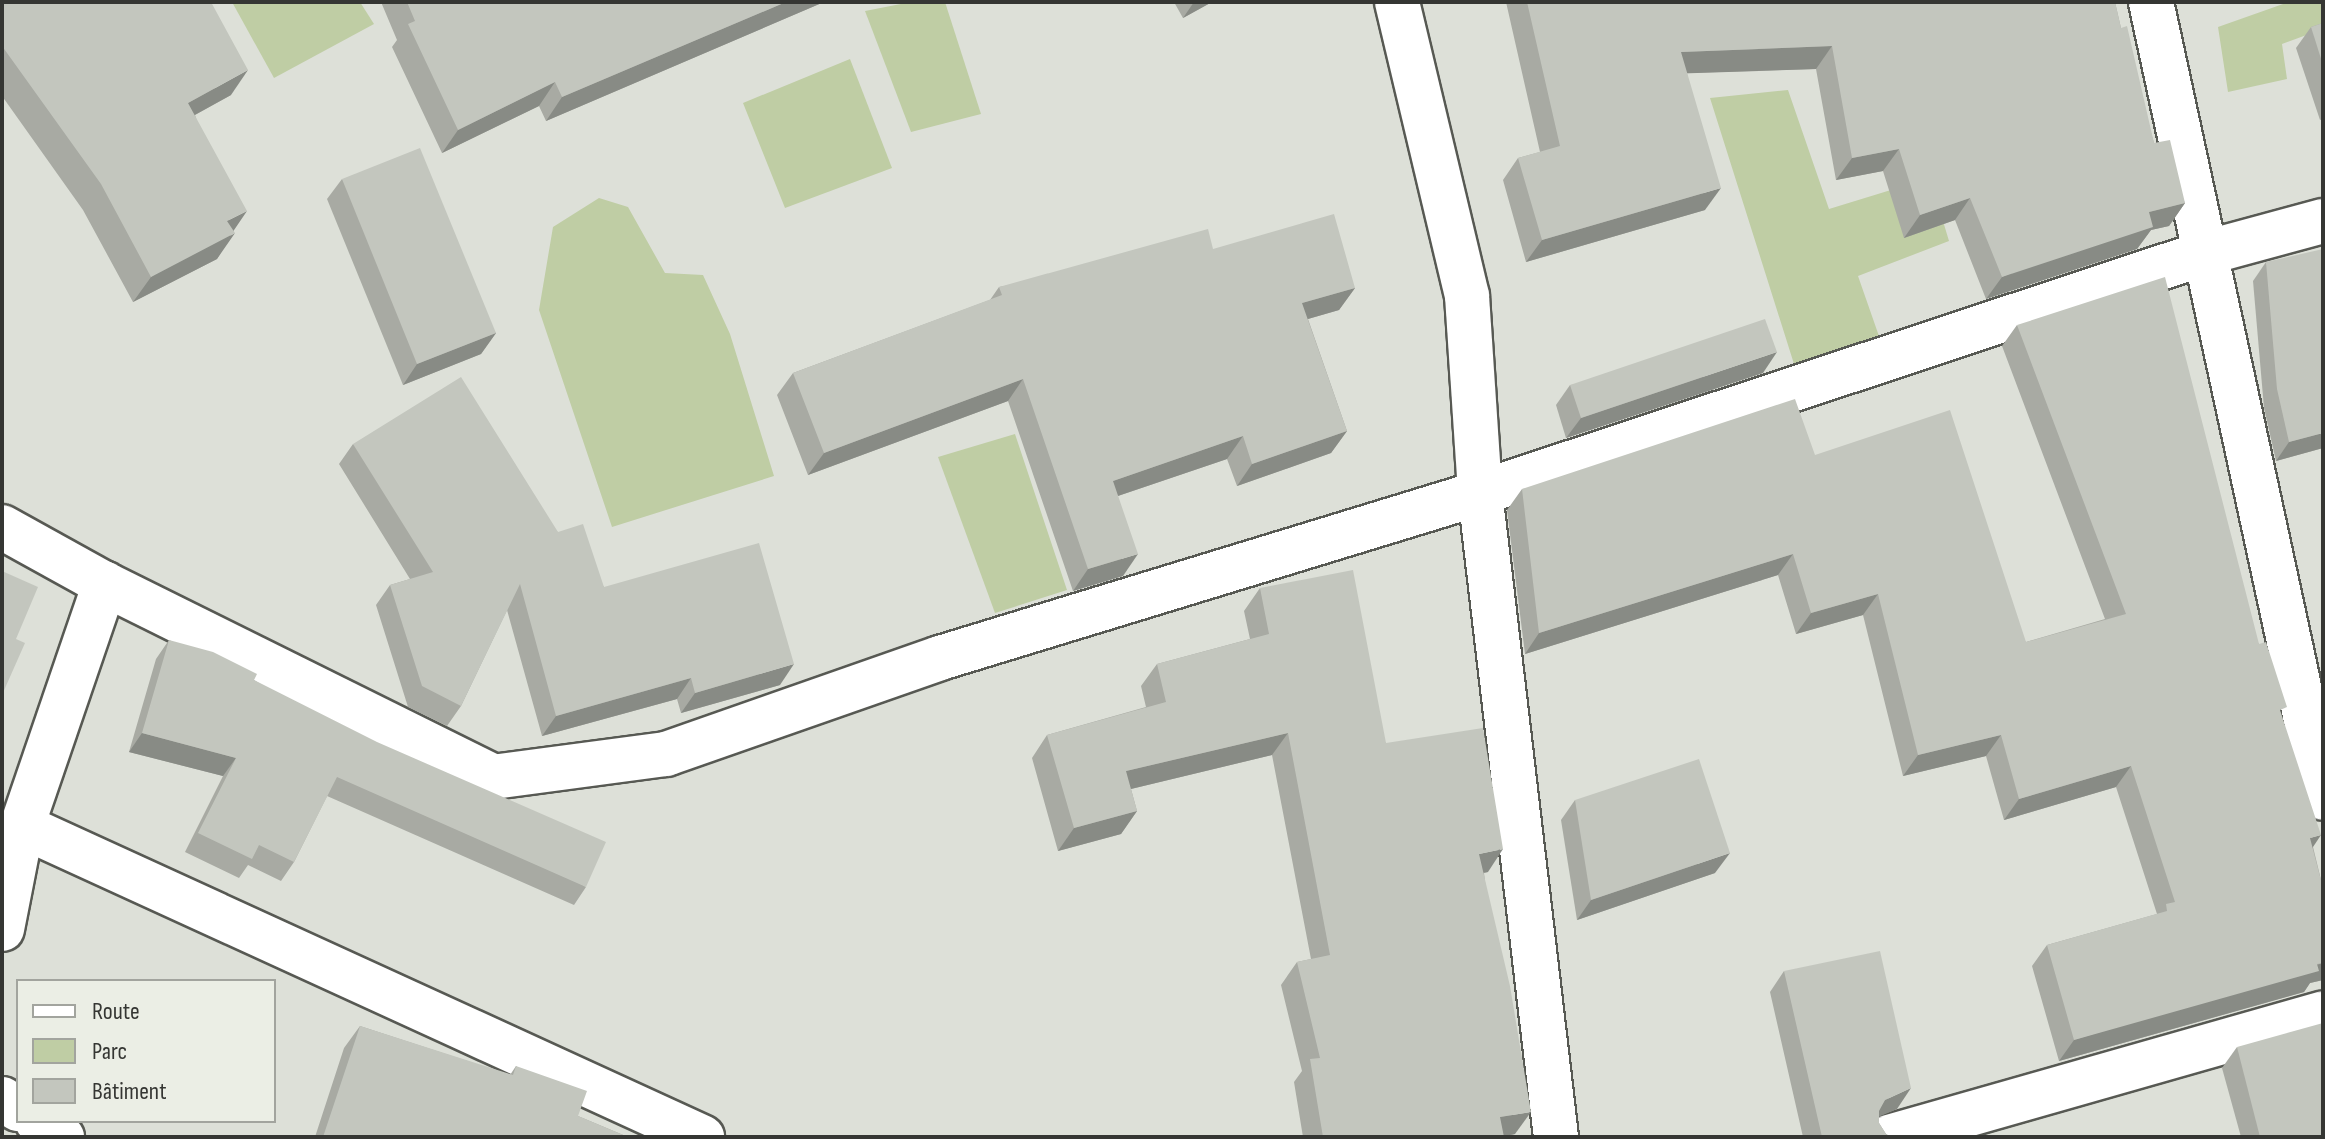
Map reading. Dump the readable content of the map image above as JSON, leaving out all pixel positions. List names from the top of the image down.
{
  "legend": ["Route", "Parc", "Bâtiment"]
}
